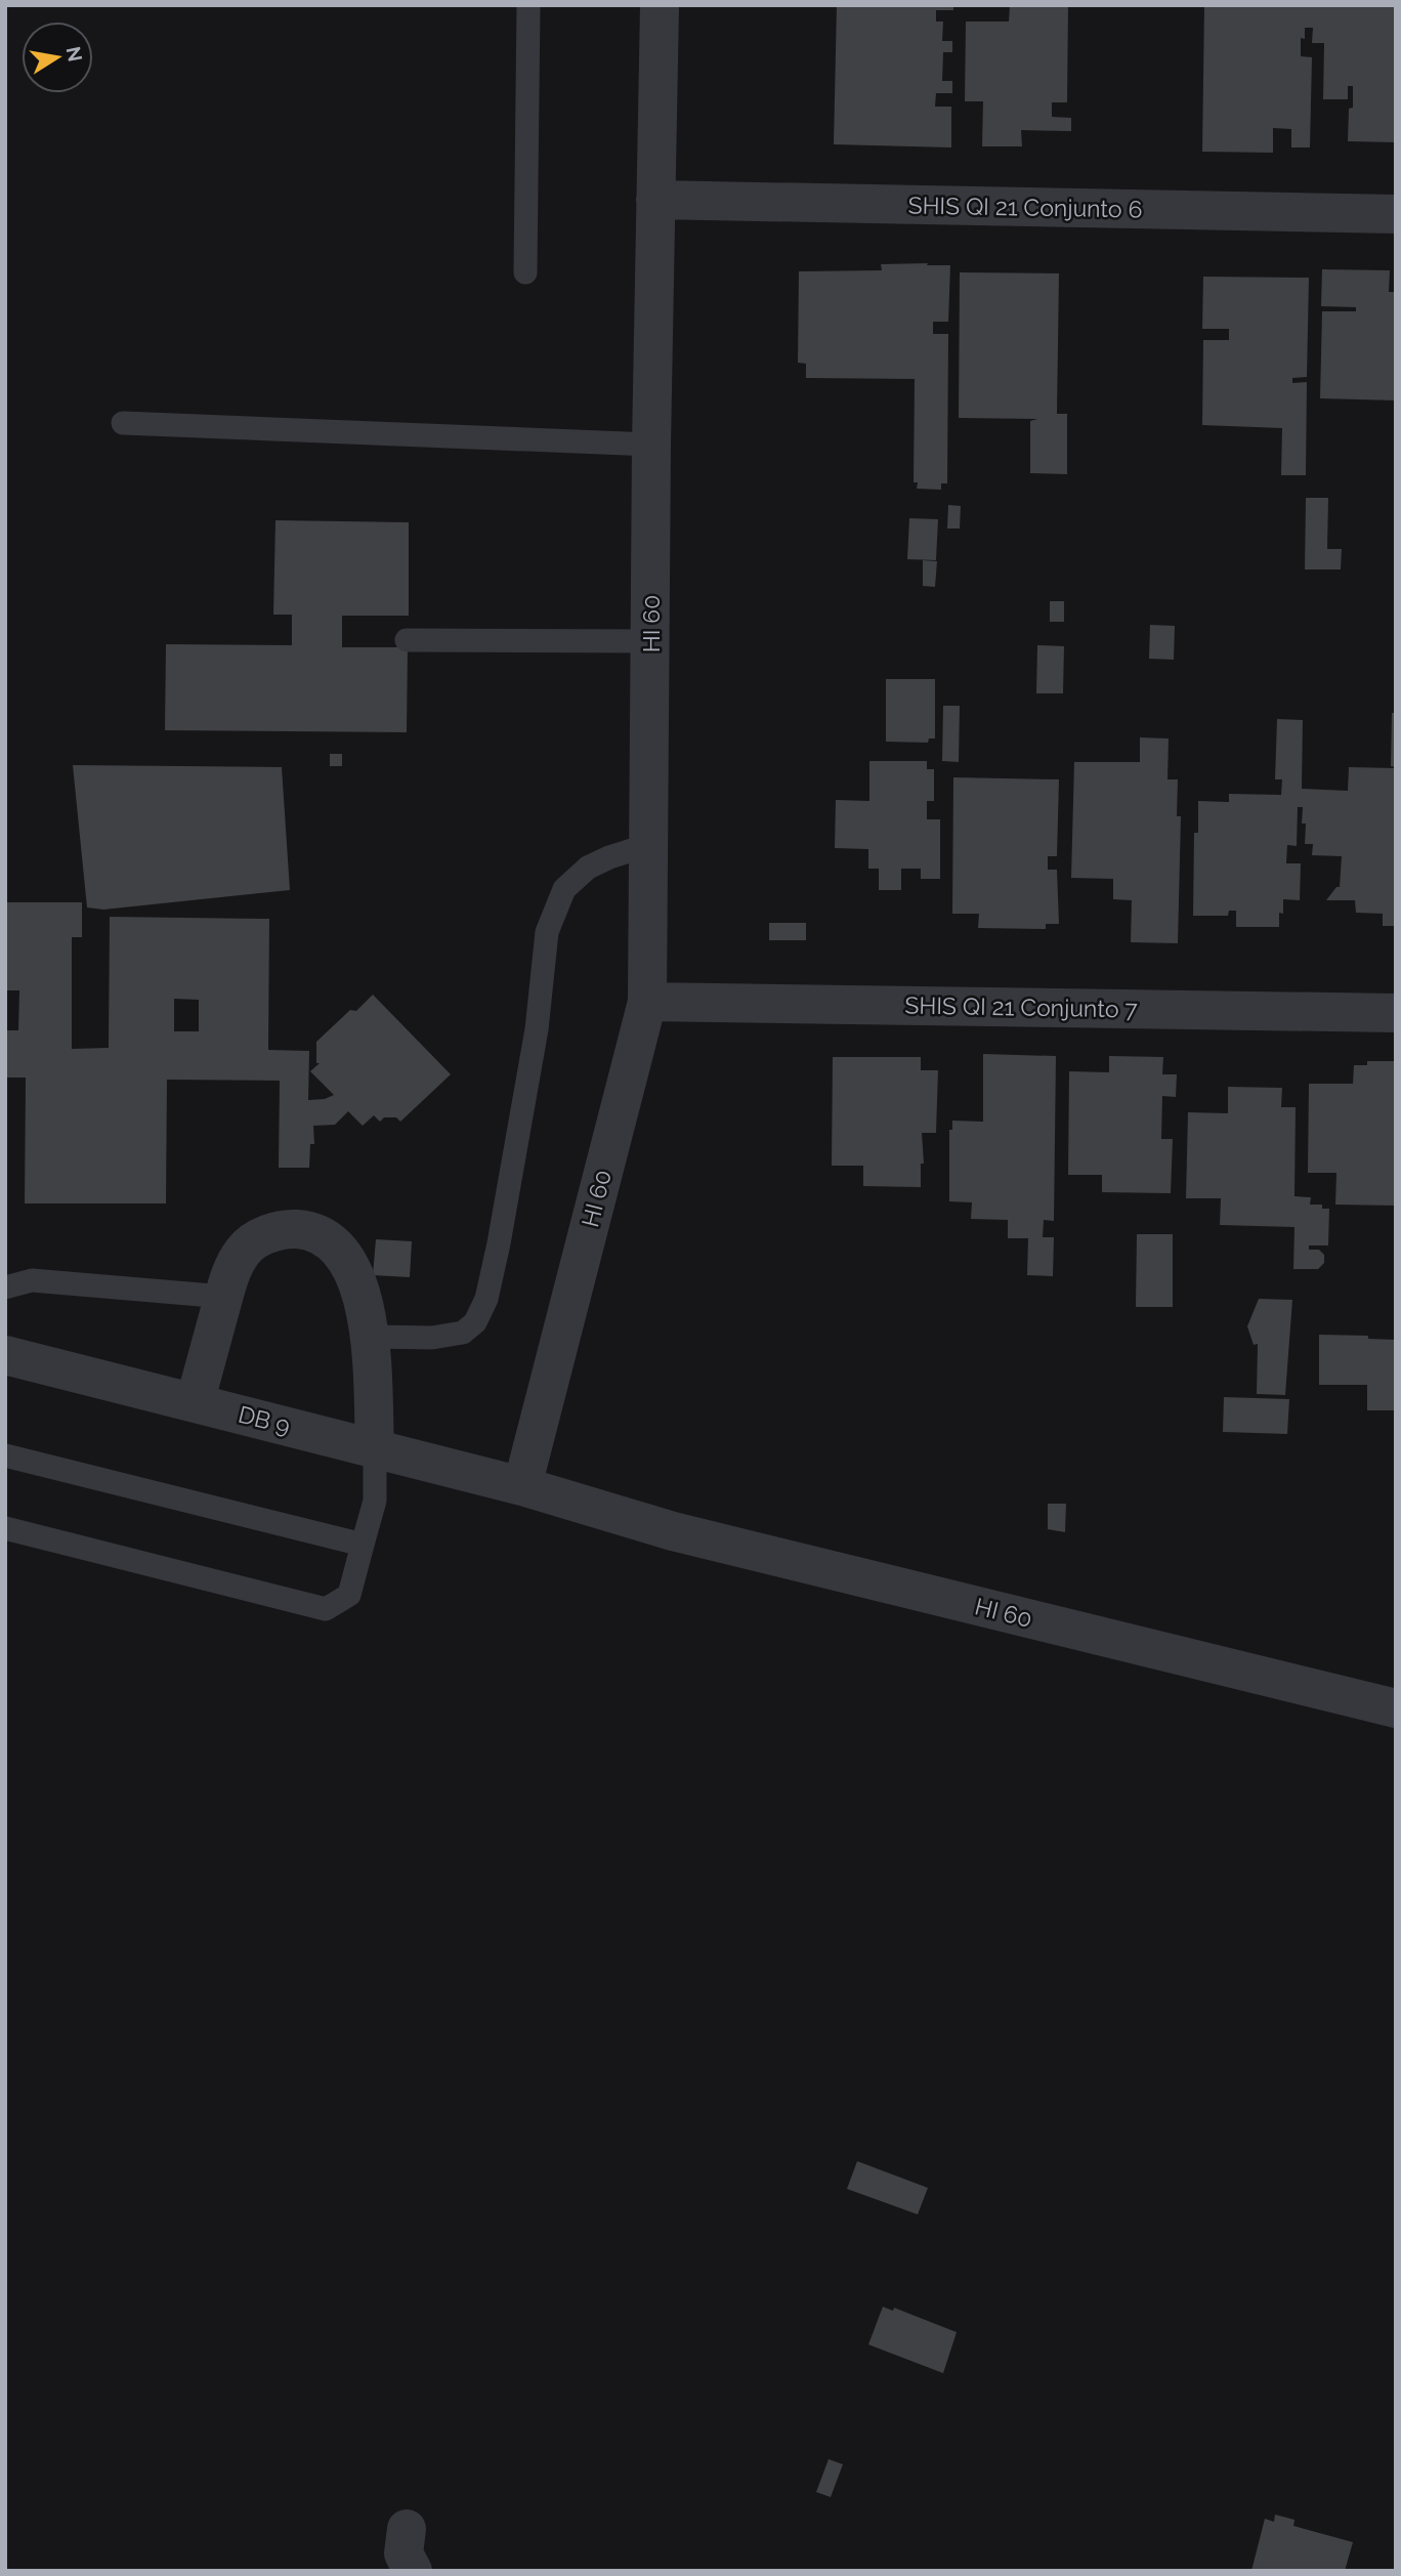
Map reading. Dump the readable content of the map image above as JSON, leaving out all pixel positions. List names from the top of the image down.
{
  "streets": {
    "street": [
      "SHIS QI 21 Conjunto 6",
      "HI 60",
      "SHIS QI 21 Conjunto 7",
      "DB 9"
    ]
  },
  "crossings": [
    ["SHIS QI 21 Conjunto 6", "HI 60"],
    ["HI 60", "SHIS QI 21 Conjunto 7"],
    ["HI 60", "DB 9"]
  ],
  "north": "right"
}
